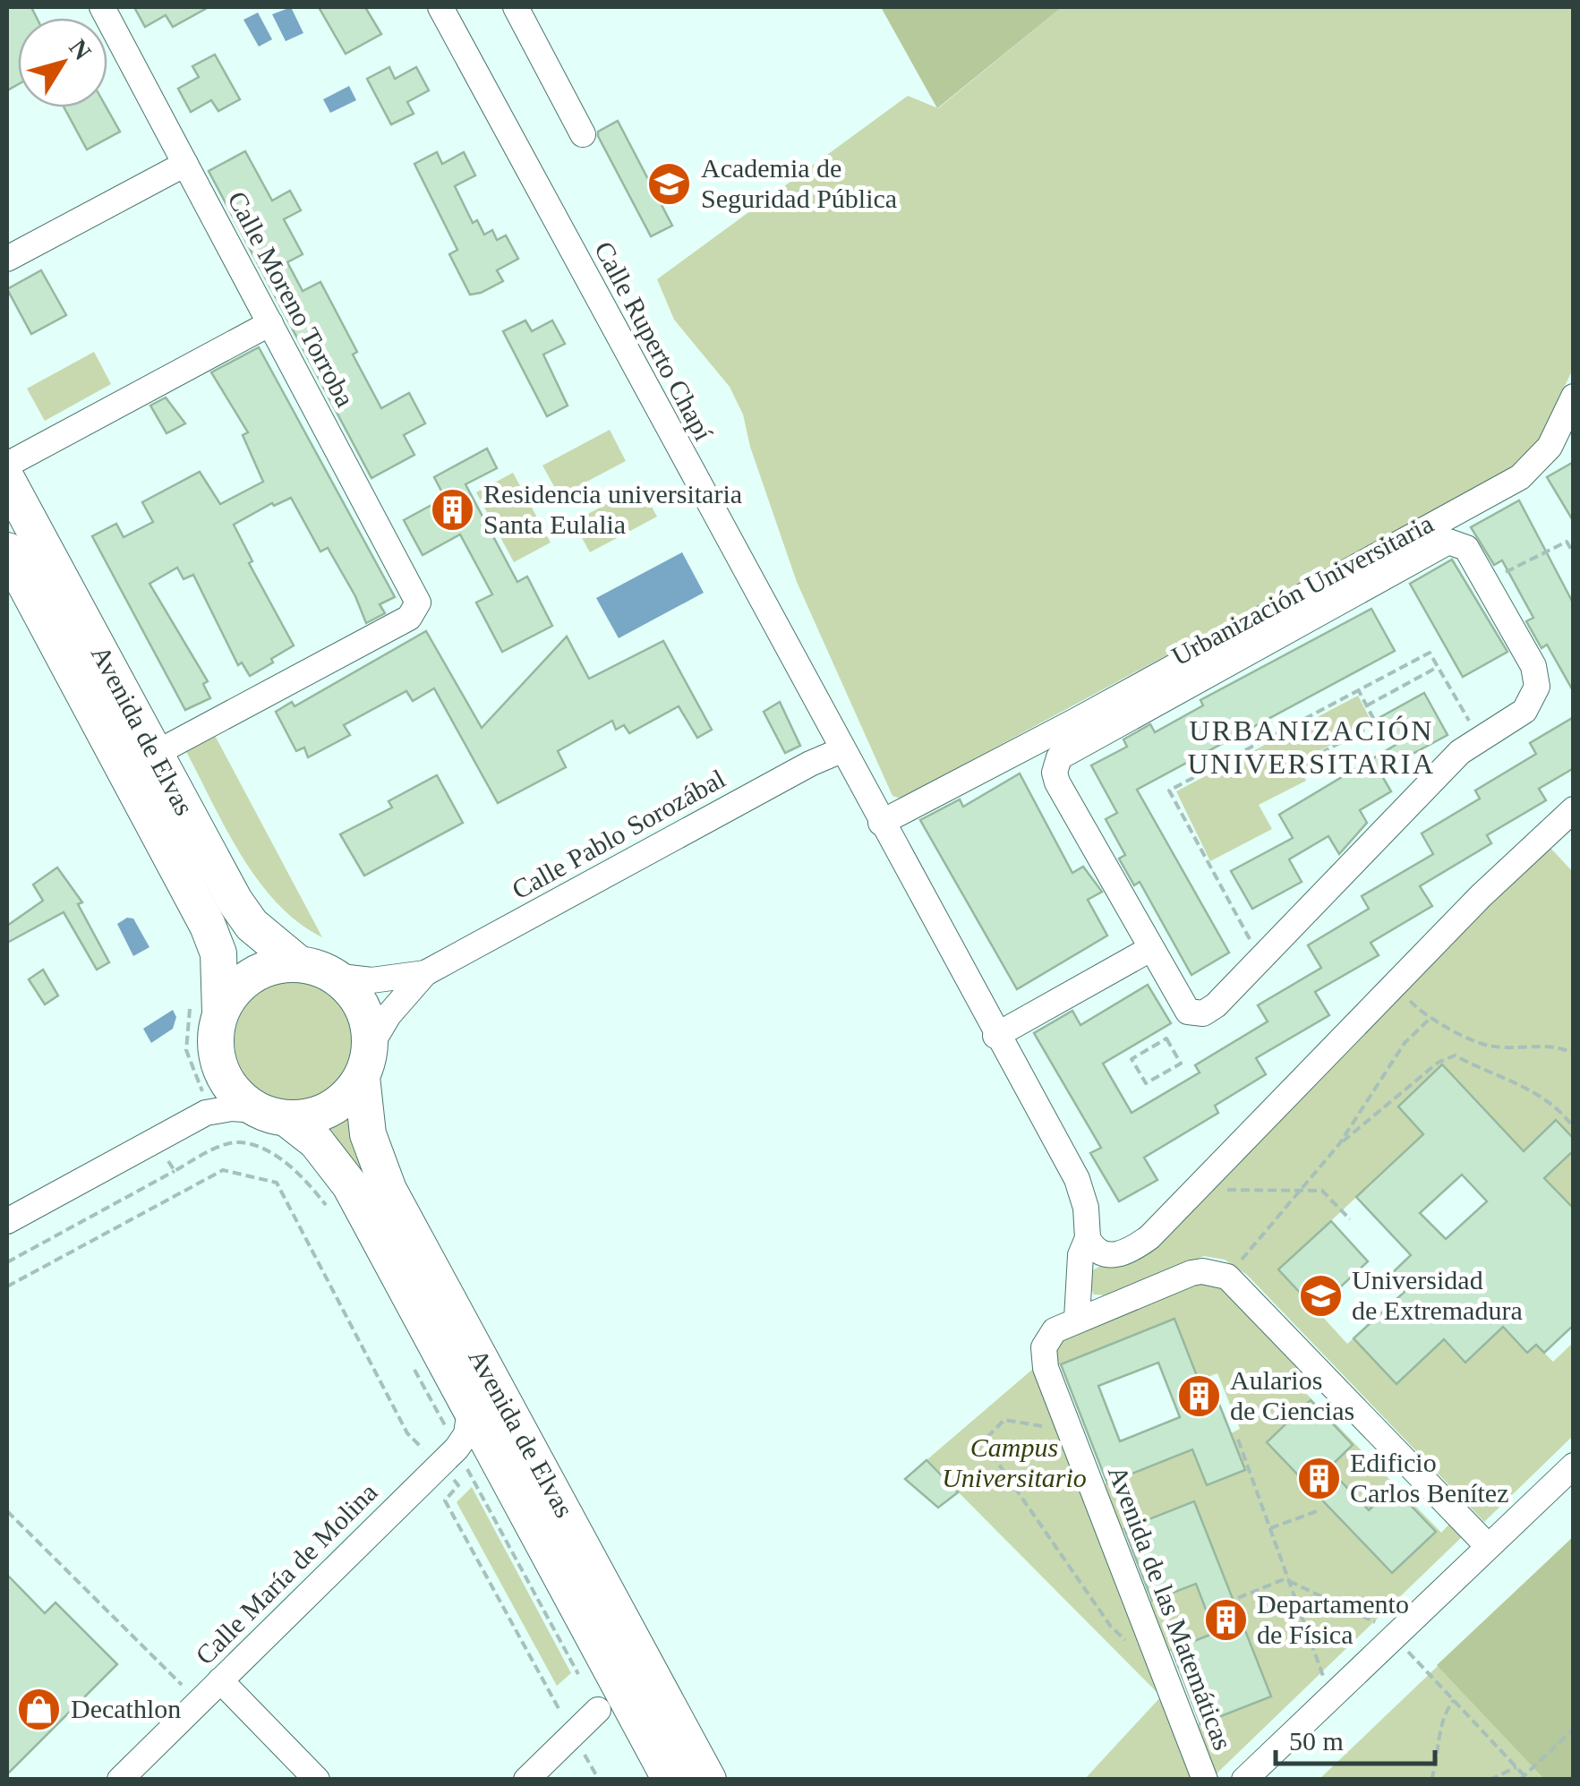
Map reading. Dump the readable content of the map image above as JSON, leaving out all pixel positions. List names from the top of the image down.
{
  "streets": {
    "highway": ["Avenida de Elvas"],
    "street": [
      "Calle Moreno Torroba",
      "Calle Ruperto Chapí",
      "Urbanización Universitaria",
      "Calle Pablo Sorozábal",
      "Calle María de Molina",
      "Avenida de las Matemáticas"
    ]
  },
  "crossings": [
    ["Calle Moreno Torroba", "Avenida de Elvas"],
    ["Calle Ruperto Chapí", "Calle Pablo Sorozábal"],
    ["Avenida de Elvas", "Calle Pablo Sorozábal"]
  ],
  "districts": ["URBANIZACIÓN UNIVERSITARIA"],
  "parks": ["Campus Universitario"],
  "places": {
    "school or university": ["Academia de Seguridad Pública", "Universidad de Extremadura"],
    "building": [
      "Residencia universitaria Santa Eulalia",
      "Aularios de Ciencias",
      "Edificio Carlos Benítez",
      "Departamento de Física"
    ],
    "shop": ["Decathlon"]
  },
  "scale_bar": "50 m",
  "north": "top right"
}
